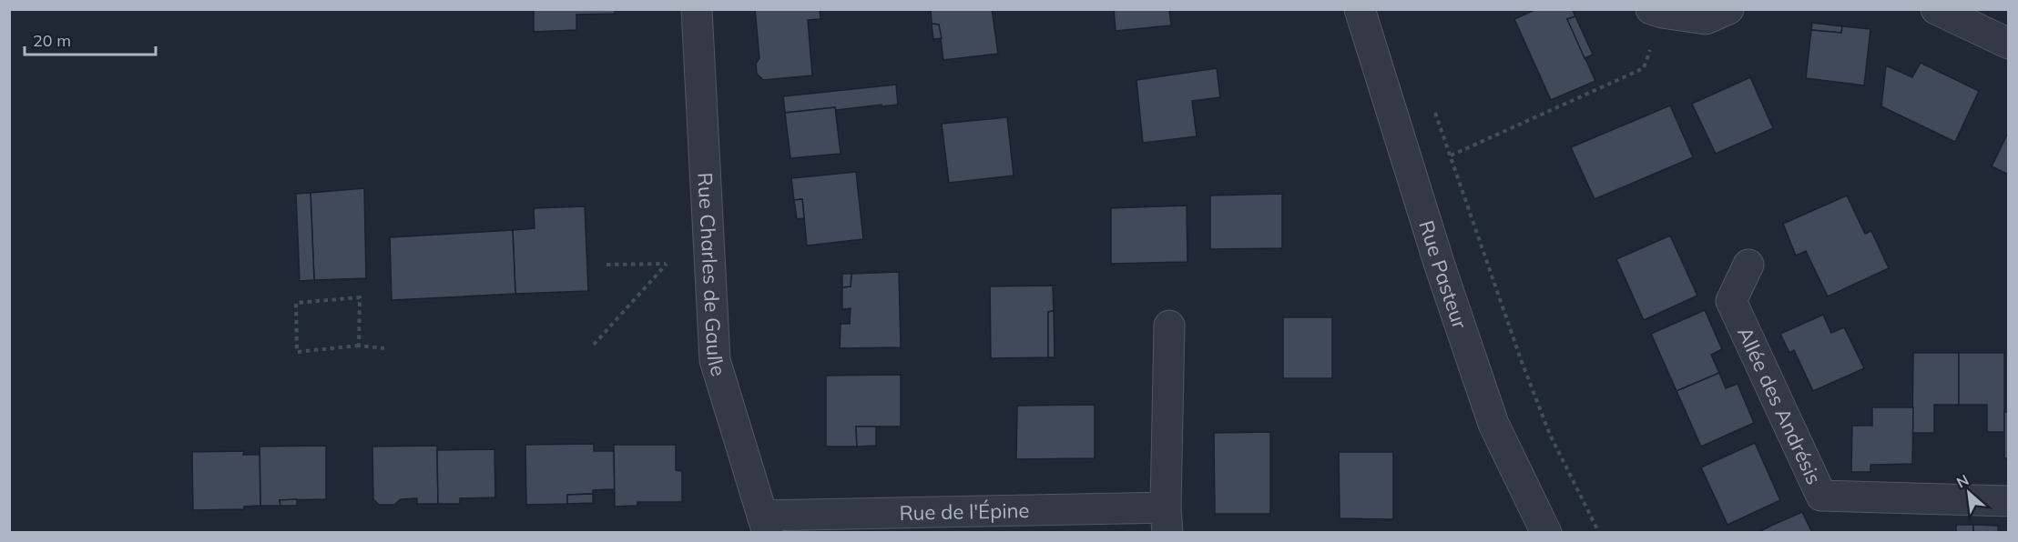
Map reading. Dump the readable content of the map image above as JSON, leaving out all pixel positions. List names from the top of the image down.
{
  "streets": {
    "street": [
      "Rue Charles de Gaulle",
      "Rue Pasteur",
      "Allée des Andrésis",
      "Rue de l'Épine"
    ]
  },
  "crossings": [
    ["Rue Charles de Gaulle", "Rue de l'Épine"]
  ],
  "scale_bar": "20 m",
  "north": "top left"
}
